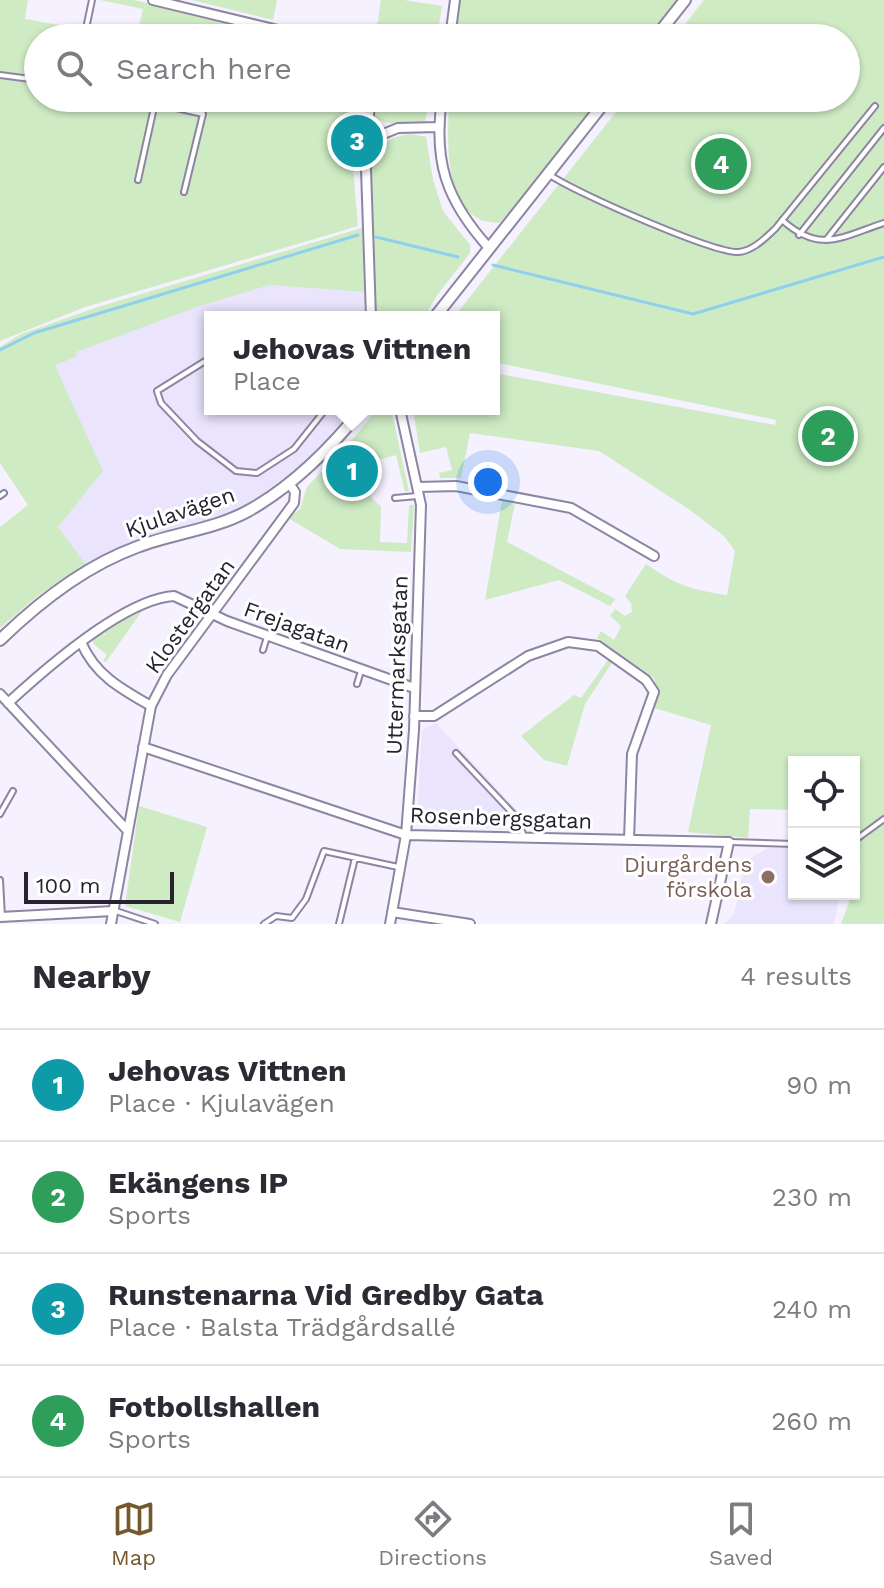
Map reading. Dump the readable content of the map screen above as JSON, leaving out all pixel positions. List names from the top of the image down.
{
  "streets": {
    "street": [
      "Kjulavägen",
      "Klostergatan",
      "Frejagatan",
      "Uttermarksgatan",
      "Rosenbergsgatan"
    ]
  },
  "crossings": [
    ["Kjulavägen", "Klostergatan"],
    ["Klostergatan", "Frejagatan"],
    ["Klostergatan", "Rosenbergsgatan"],
    ["Frejagatan", "Uttermarksgatan"],
    ["Uttermarksgatan", "Rosenbergsgatan"]
  ],
  "places": ["Djurgårdens förskola"],
  "scale_bar": "100 m",
  "page": {
    "search": "Search here",
    "pins": [
      "3",
      "4",
      "2",
      "1"
    ],
    "popup": ["Jehovas Vittnen", "Place"],
    "scale": "100 m",
    "heading": ["Nearby", "4 results"],
    "list": [
      {
        "mark": "1",
        "name": "Jehovas Vittnen",
        "note": "Place · Kjulavägen",
        "value": "90 m"
      },
      {
        "mark": "2",
        "name": "Ekängens IP",
        "note": "Sports",
        "value": "230 m"
      },
      {
        "mark": "3",
        "name": "Runstenarna Vid Gredby Gata",
        "note": "Place · Balsta Trädgårdsallé",
        "value": "240 m"
      },
      {
        "mark": "4",
        "name": "Fotbollshallen",
        "note": "Sports",
        "value": "260 m"
      }
    ],
    "nav": ["Map", "Directions", "Saved"]
  }
}
